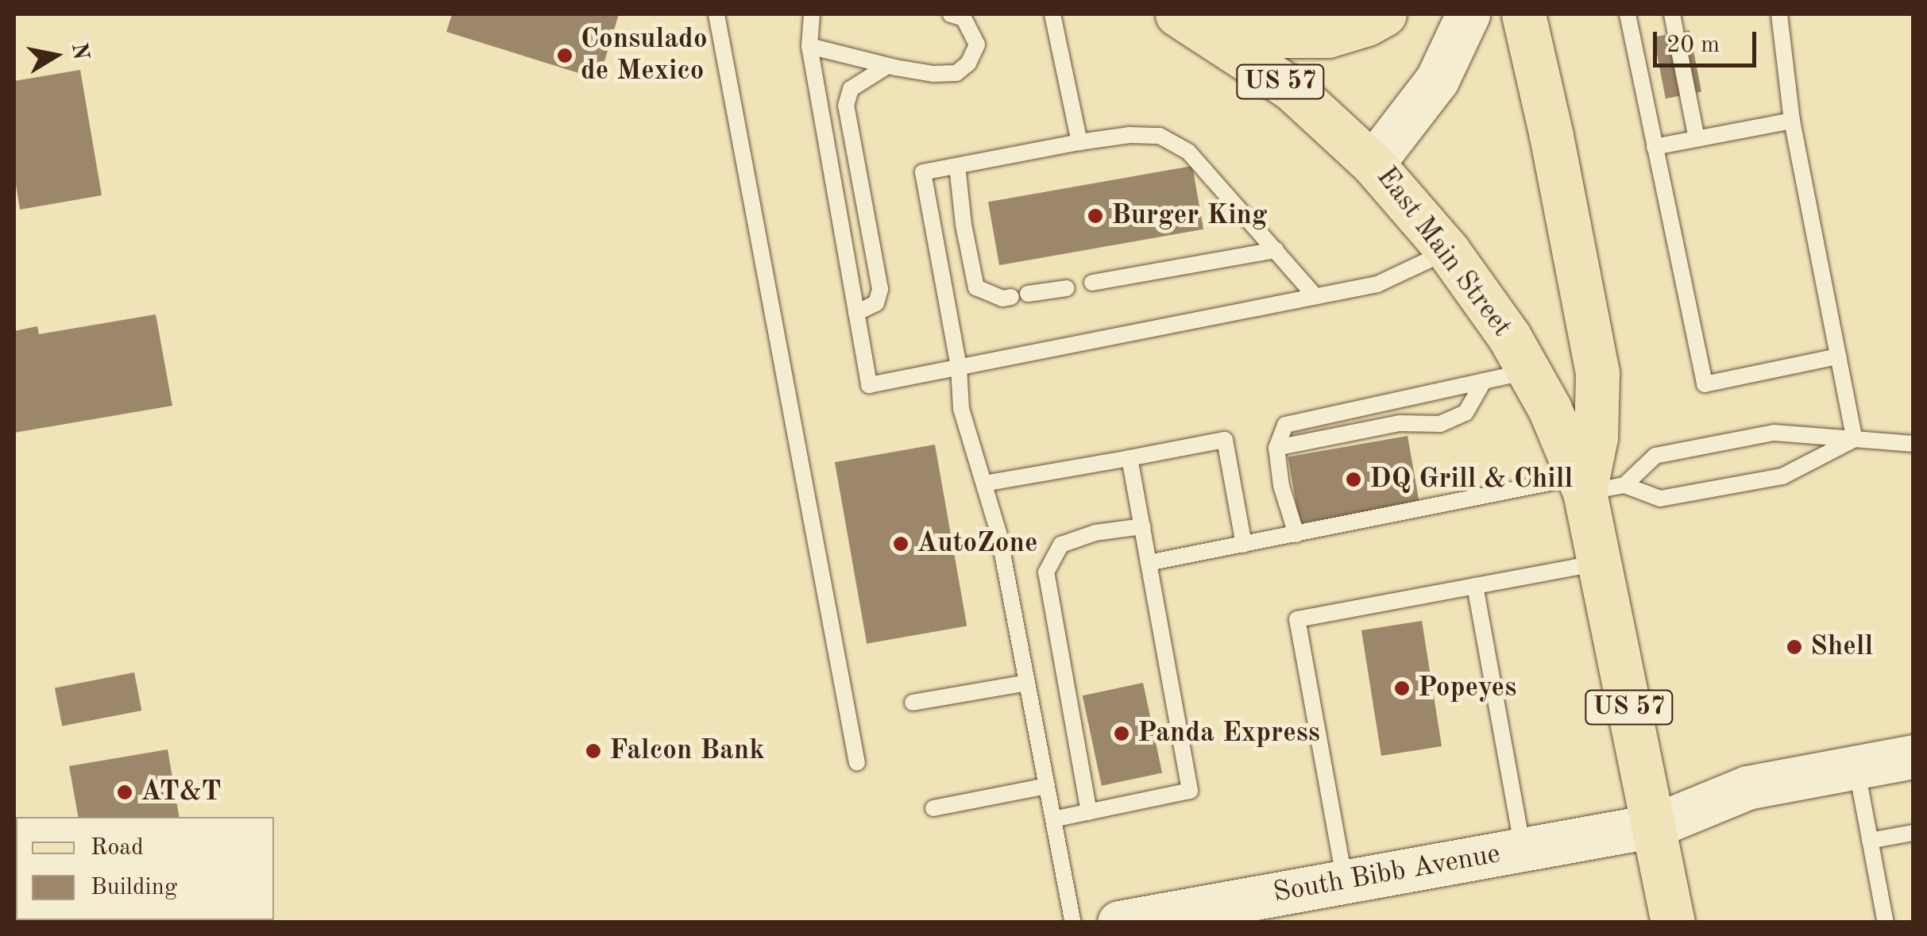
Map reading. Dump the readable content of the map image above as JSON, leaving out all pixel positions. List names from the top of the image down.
{
  "streets": {
    "main road": ["US 57", "East Main Street", "South Bibb Avenue"]
  },
  "crossings": [
    ["US 57", "East Main Street"],
    ["East Main Street", "South Bibb Avenue"]
  ],
  "places": [
    "Consulado de Mexico",
    "Burger King",
    "DQ Grill & Chill",
    "AutoZone",
    "Shell",
    "Popeyes",
    "Panda Express",
    "Falcon Bank",
    "AT&T"
  ],
  "legend": ["Road", "Building"],
  "scale_bar": "20 m",
  "north": "right"
}
